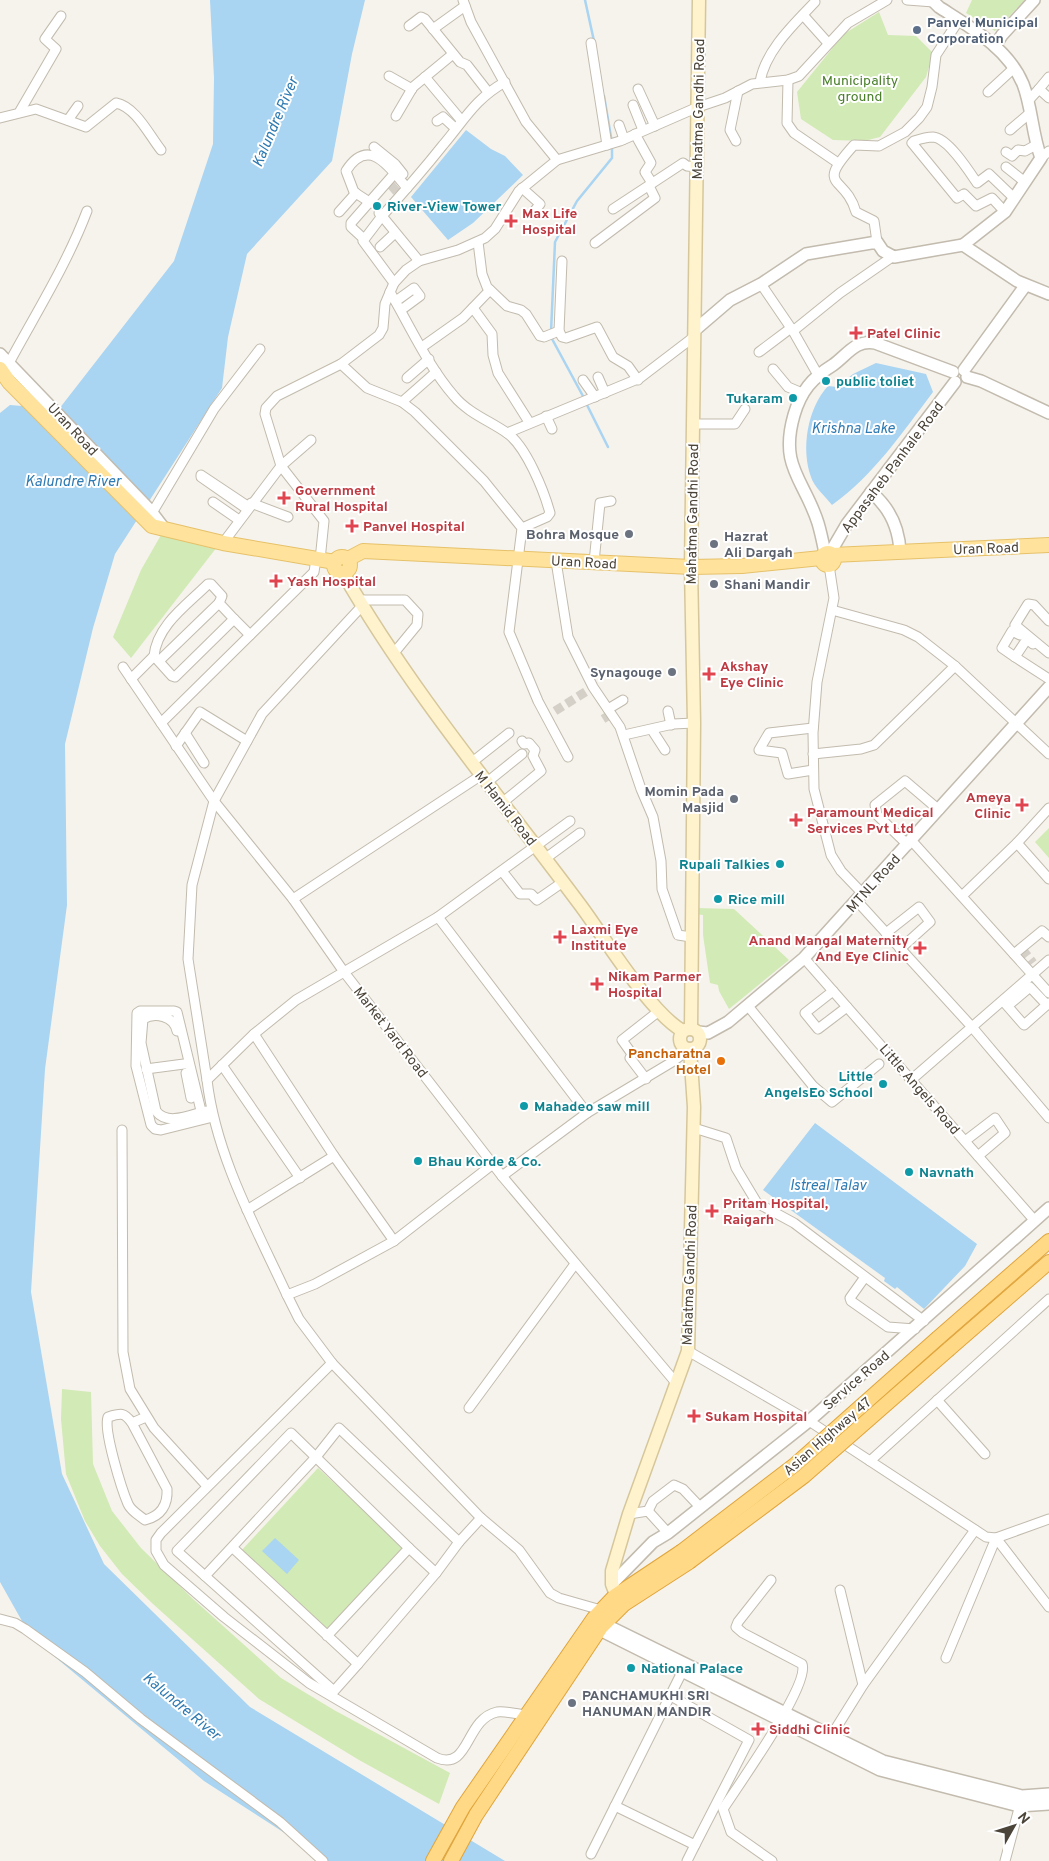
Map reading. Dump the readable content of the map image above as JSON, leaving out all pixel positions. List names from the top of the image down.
{
  "streets": {
    "highway": ["Asian Highway 47"],
    "main road": ["Mahatma Gandhi Road", "Uran Road", "M Hamid Road"],
    "street": [
      "Appasaheb Panhale Road",
      "MTNL Road",
      "Market Yard Road",
      "Little Angels Road",
      "Service Road"
    ]
  },
  "crossings": [
    ["Mahatma Gandhi Road", "Uran Road"],
    ["Mahatma Gandhi Road", "M Hamid Road"],
    ["Mahatma Gandhi Road", "MTNL Road"],
    ["Mahatma Gandhi Road", "Market Yard Road"],
    ["Mahatma Gandhi Road", "Service Road"],
    ["Mahatma Gandhi Road", "Asian Highway 47"],
    ["Uran Road", "Appasaheb Panhale Road"],
    ["Uran Road", "M Hamid Road"],
    ["M Hamid Road", "MTNL Road"],
    ["MTNL Road", "Little Angels Road"],
    ["Little Angels Road", "Service Road"],
    ["Service Road", "Asian Highway 47"]
  ],
  "water": ["Kalundre River", "Krishna Lake", "Istreal Talav"],
  "parks": ["Municipality ground"],
  "places": {
    "other": [
      "Panvel Municipal Corporation",
      "River-View Tower",
      "public toliet",
      "Tukaram",
      "Bohra Mosque",
      "Hazrat Ali Dargah",
      "Shani Mandir",
      "Synagouge",
      "Momin Pada Masjid",
      "Rupali Talkies",
      "Rice mill",
      "Pancharatna Hotel",
      "Little AngelsEo School",
      "Mahadeo saw mill",
      "Bhau Korde & Co.",
      "Navnath",
      "National Palace",
      "PANCHAMUKHI SRI HANUMAN MANDIR"
    ],
    "health": [
      "Max Life Hospital",
      "Patel Clinic",
      "Government Rural Hospital",
      "Panvel Hospital",
      "Yash Hospital",
      "Akshay Eye Clinic",
      "Ameya Clinic",
      "Paramount Medical Services Pvt Ltd",
      "Laxmi Eye Institute",
      "Anand Mangal Maternity And Eye Clinic",
      "Nikam Parmer Hospital",
      "Pritam Hospital, Raigarh",
      "Sukam Hospital",
      "Siddhi Clinic"
    ]
  },
  "north": "top right"
}
